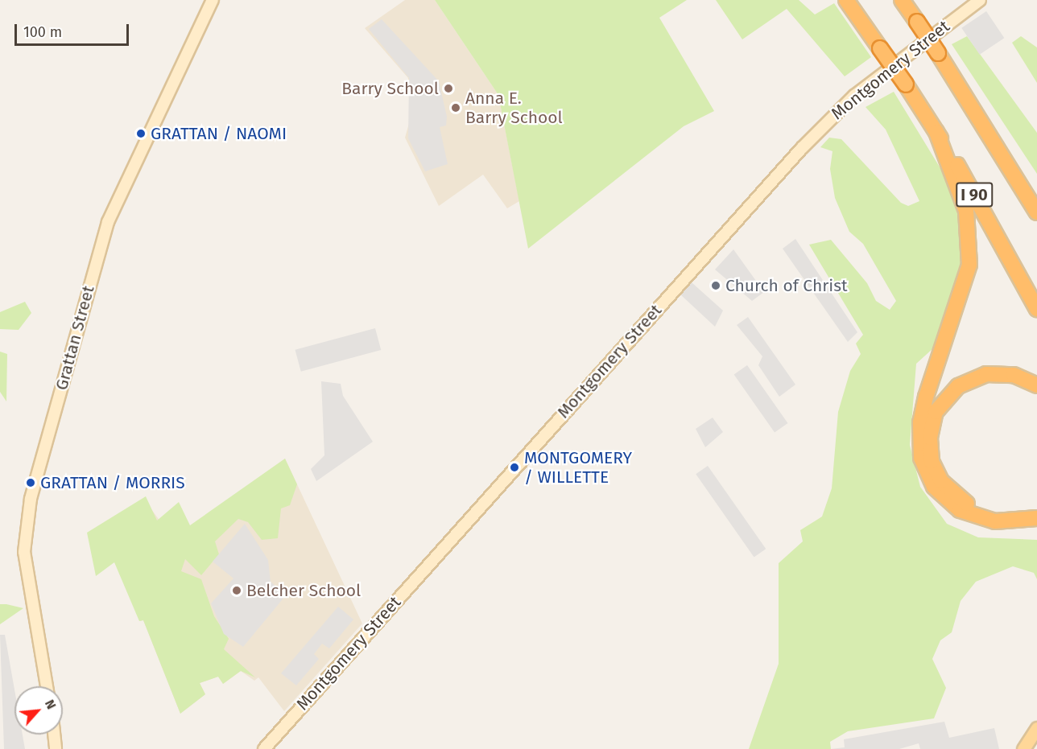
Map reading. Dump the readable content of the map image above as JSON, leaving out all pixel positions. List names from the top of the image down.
{
  "streets": {
    "highway": ["I 90"],
    "main road": ["Montgomery Street", "Grattan Street"]
  },
  "places": [
    "Barry School",
    "Anna E. Barry School",
    "GRATTAN / NAOMI",
    "Church of Christ",
    "MONTGOMERY / WILLETTE",
    "GRATTAN / MORRIS",
    "Belcher School"
  ],
  "scale_bar": "100 m",
  "north": "top right"
}
